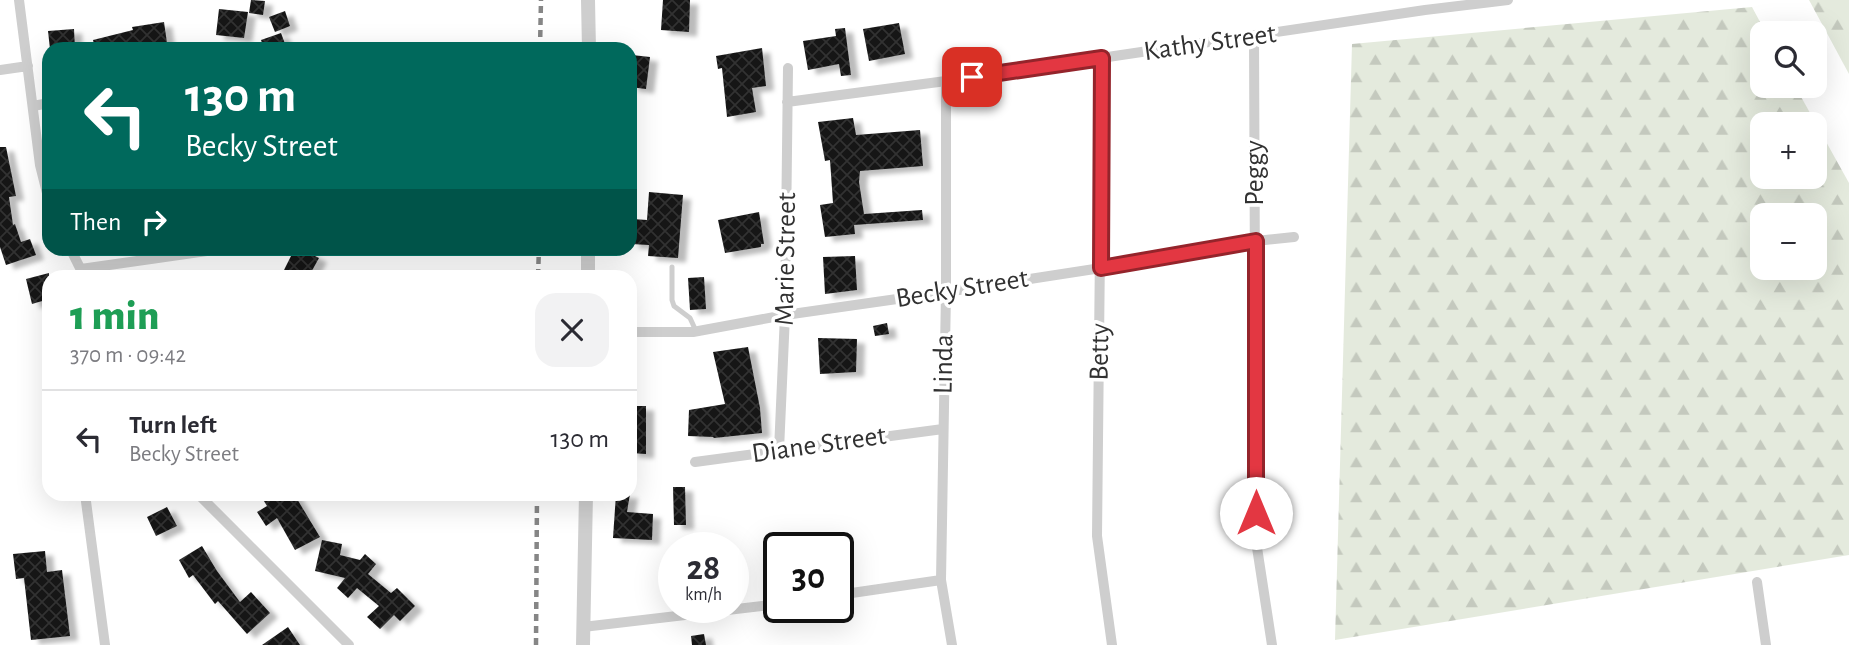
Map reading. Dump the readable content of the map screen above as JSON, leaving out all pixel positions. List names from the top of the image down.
{
  "streets": {
    "street": [
      "Kathy Street",
      "Peggy",
      "Marie Street",
      "Becky Street",
      "Betty",
      "Linda",
      "Diane Street"
    ]
  },
  "crossings": [
    ["Kathy Street", "Peggy"],
    ["Kathy Street", "Marie Street"],
    ["Kathy Street", "Betty"],
    ["Kathy Street", "Linda"],
    ["Peggy", "Becky Street"],
    ["Marie Street", "Becky Street"],
    ["Marie Street", "Diane Street"],
    ["Becky Street", "Betty"],
    ["Becky Street", "Linda"],
    ["Linda", "Diane Street"]
  ],
  "page": {
    "map_buttons": ["+", "−"],
    "turn": ["130 m", "Becky Street"],
    "then": "Then",
    "heading": ["1 min", "370 m · 09:42"],
    "list": [
      {
        "name": "Turn left",
        "note": "Becky Street",
        "value": "130 m"
      }
    ],
    "speed": "28 km/h",
    "limit": "30"
  }
}
